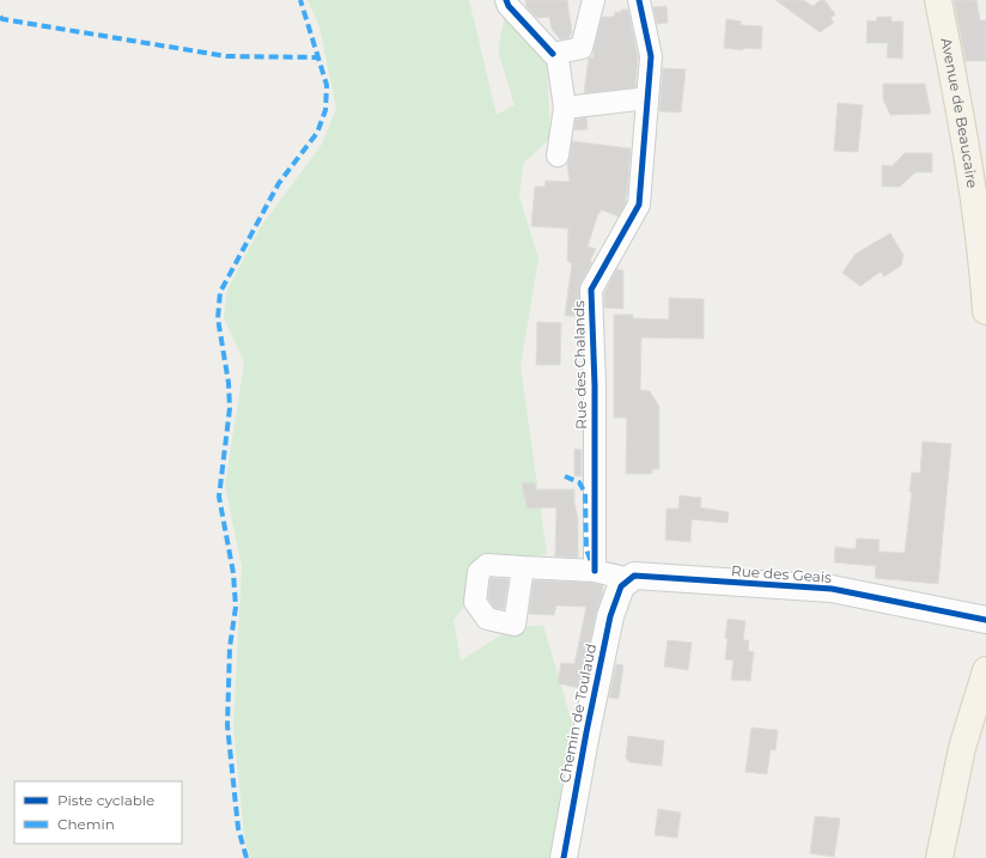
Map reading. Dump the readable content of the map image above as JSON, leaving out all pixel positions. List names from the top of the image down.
{
  "streets": {
    "main road": ["Avenue de Beaucaire"],
    "street": ["Rue des Chalands", "Rue des Geais", "Chemin de Toulaud"]
  },
  "crossings": [
    ["Rue des Chalands", "Rue des Geais"],
    ["Rue des Geais", "Chemin de Toulaud"]
  ],
  "legend": ["Piste cyclable", "Chemin"]
}
